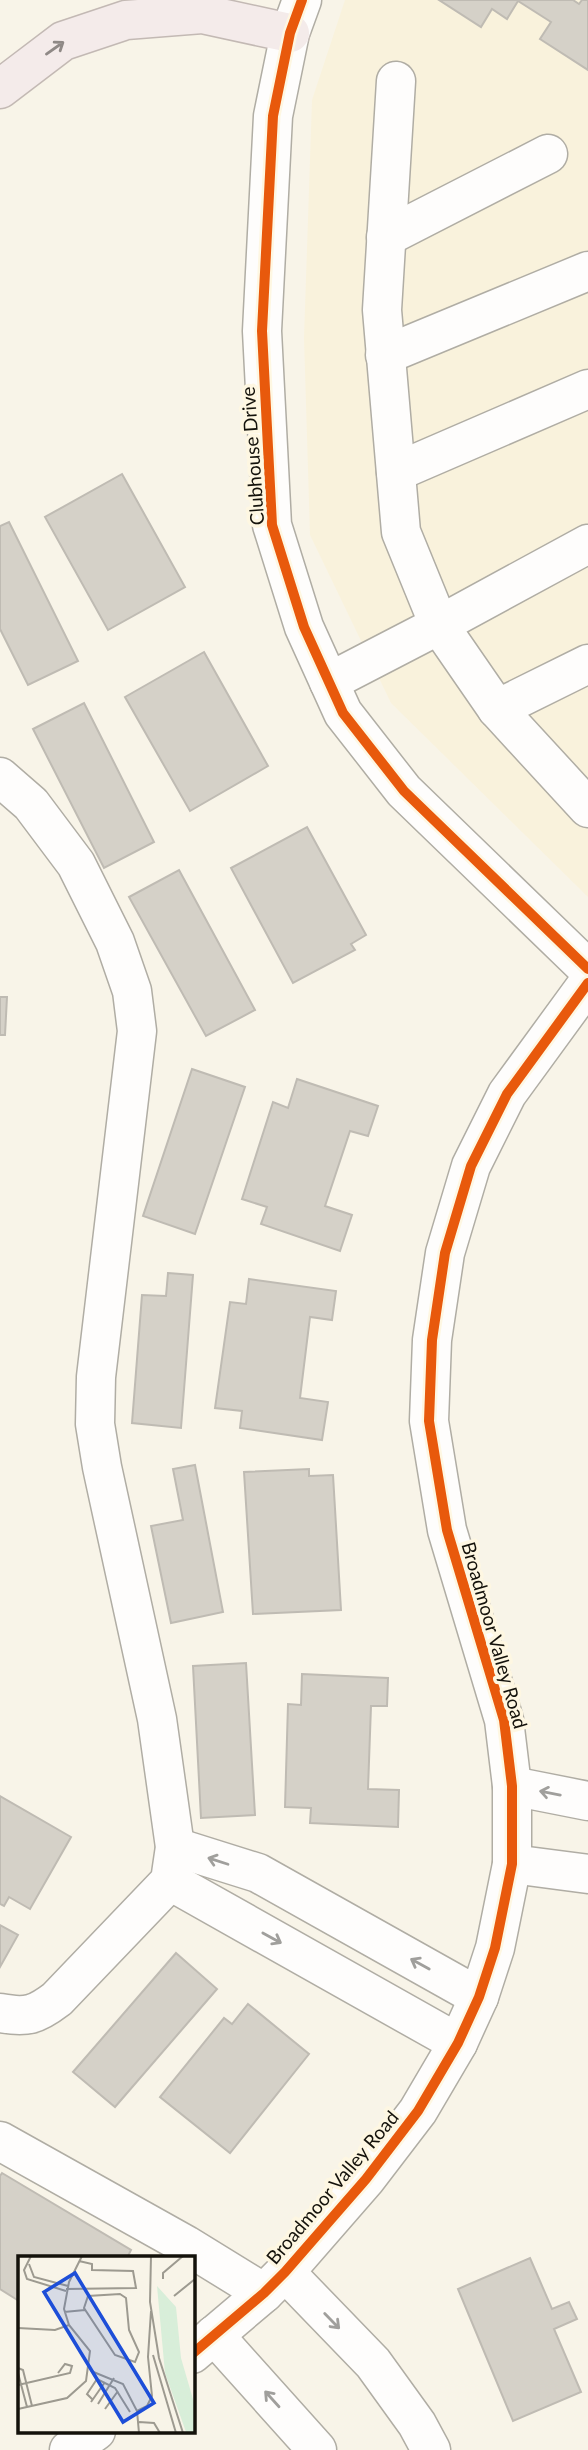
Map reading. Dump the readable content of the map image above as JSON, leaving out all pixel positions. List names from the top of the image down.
{
  "streets": {
    "street": ["Clubhouse Drive", "Broadmoor Valley Road"]
  }
}
